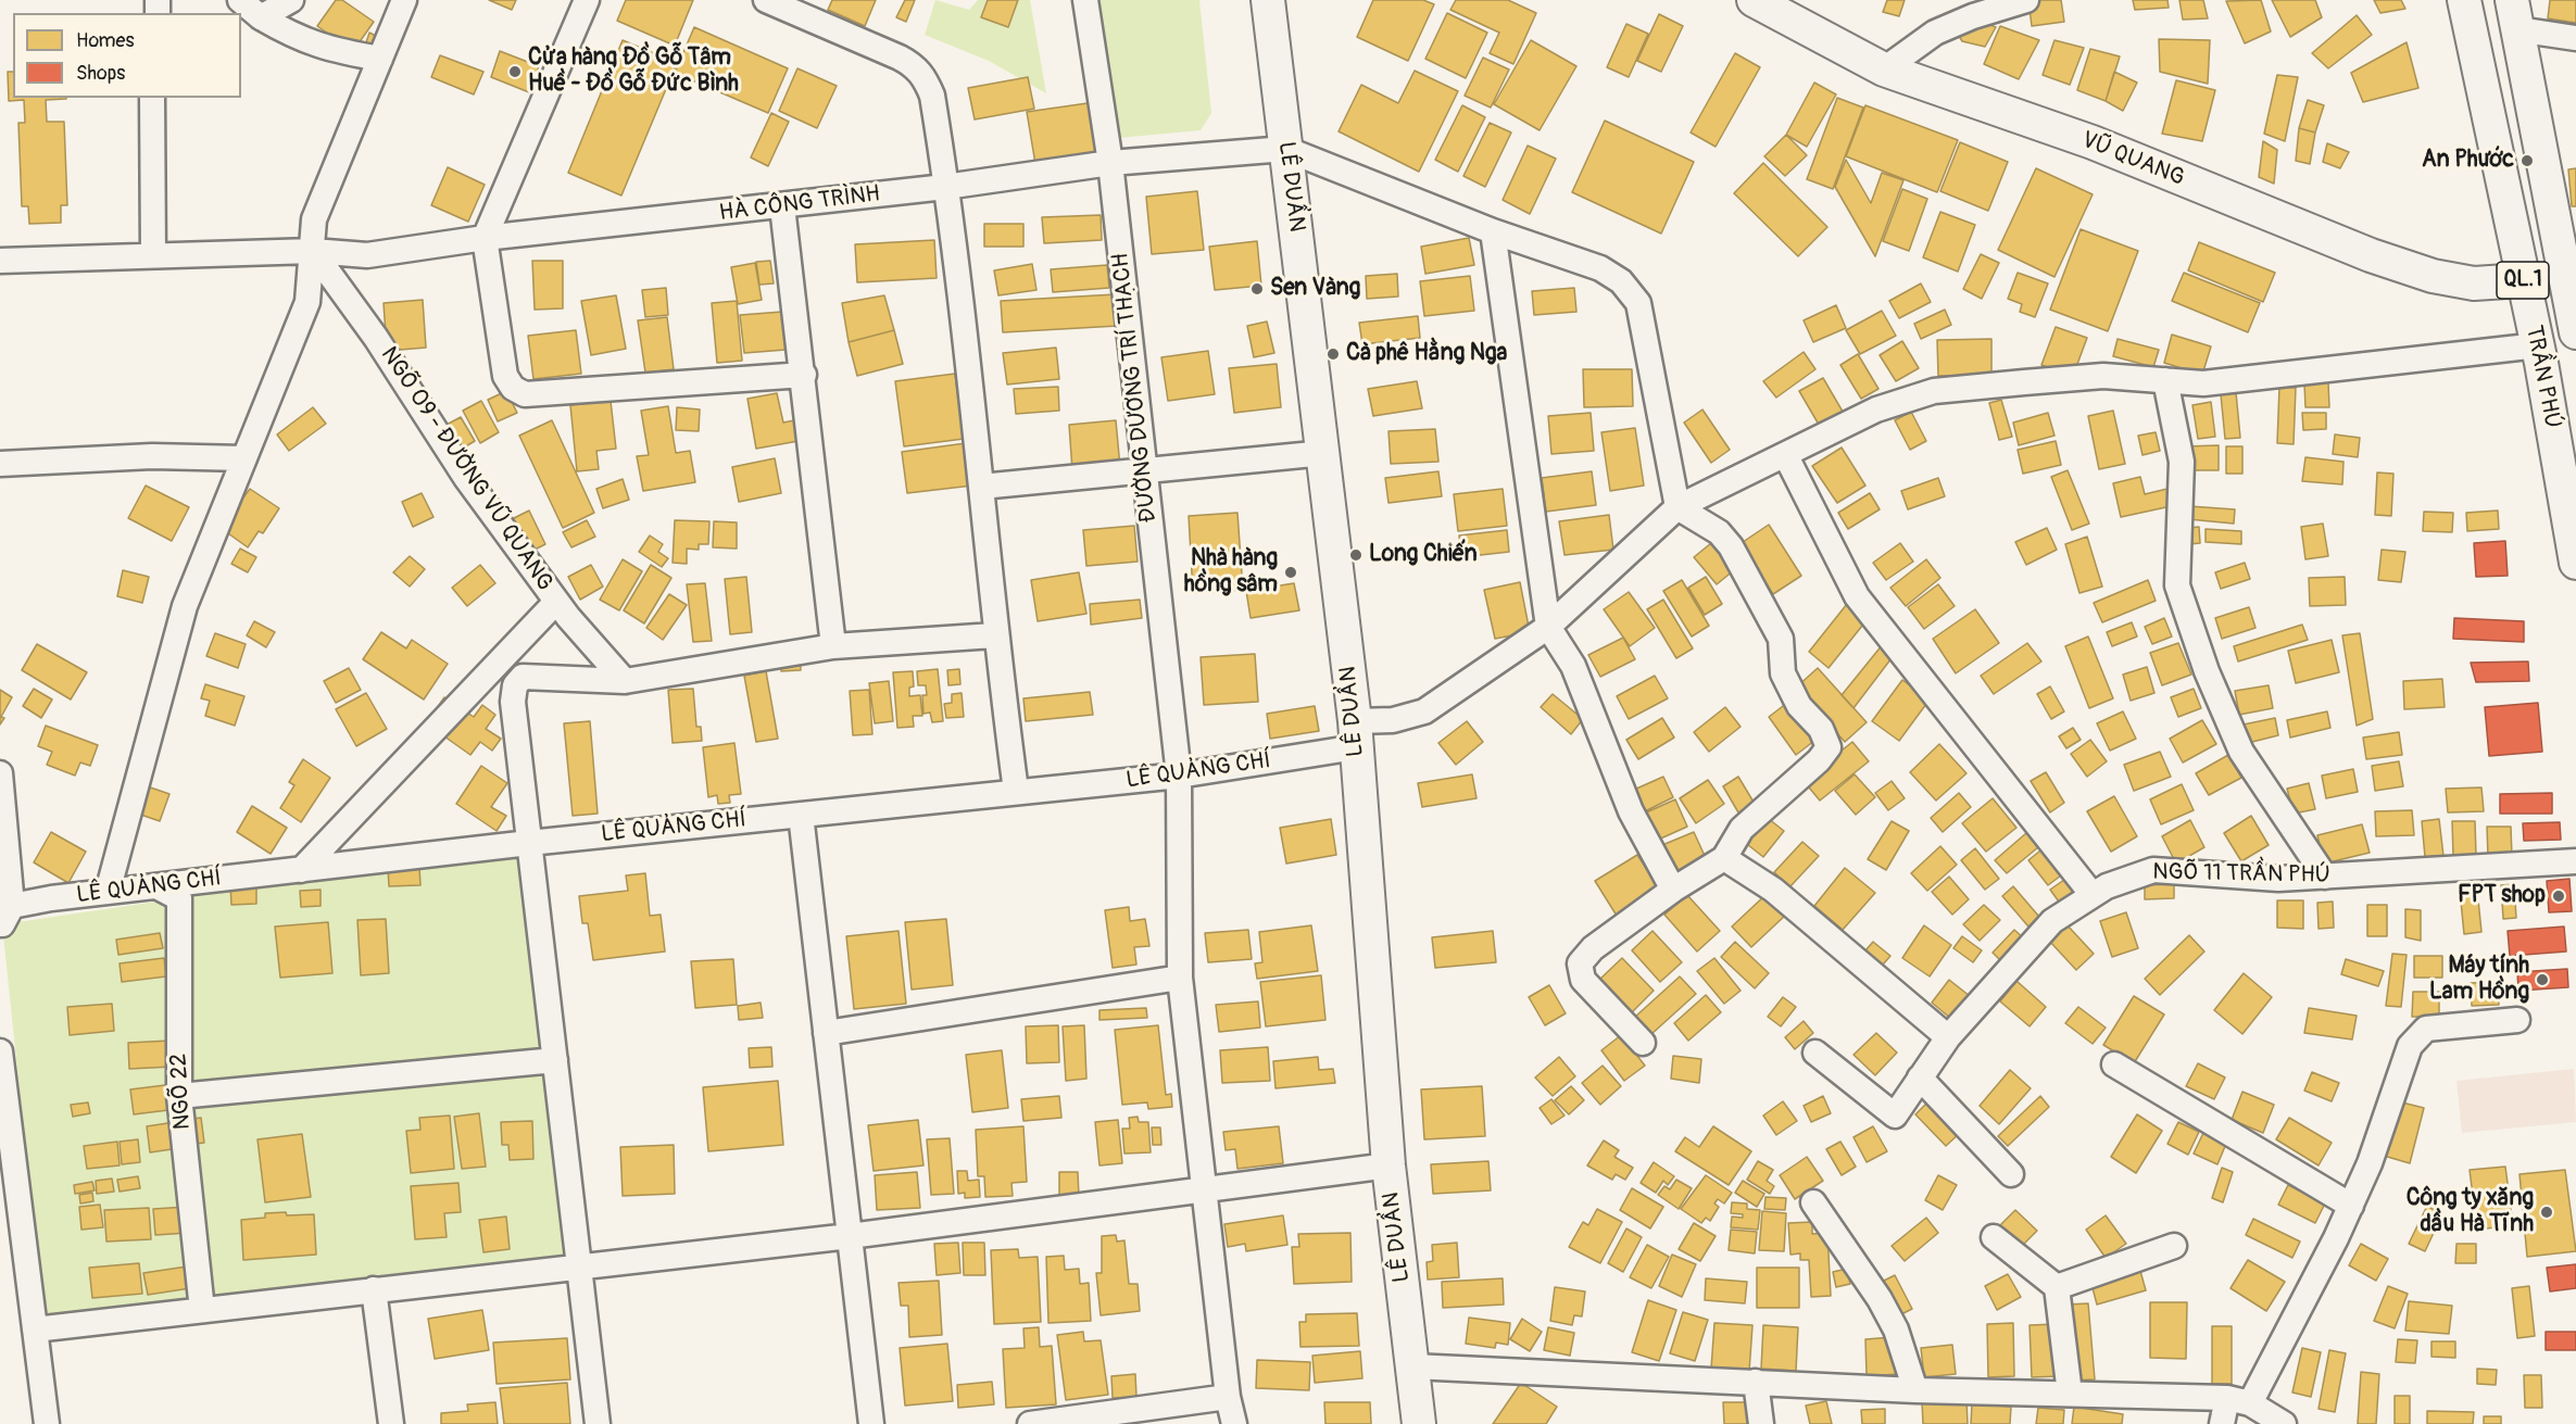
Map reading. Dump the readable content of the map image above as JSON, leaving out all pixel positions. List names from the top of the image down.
{
  "streets": {
    "main road": [
      "VŨ QUANG",
      "LÊ DUẨN",
      "QL.1",
      "TRẦN PHÚ"
    ],
    "street": [
      "HÀ CÔNG TRÌNH",
      "ĐƯỜNG DƯƠNG TRÍ THẠCH",
      "NGÕ 09 - ĐƯỜNG VŨ QUANG",
      "LÊ QUẢNG CHÍ",
      "NGÕ 11 TRẦN PHÚ",
      "NGÕ 22"
    ]
  },
  "crossings": [
    ["VŨ QUANG", "TRẦN PHÚ"],
    ["LÊ DUẨN", "HÀ CÔNG TRÌNH"],
    ["LÊ DUẨN", "LÊ QUẢNG CHÍ"],
    ["HÀ CÔNG TRÌNH", "ĐƯỜNG DƯƠNG TRÍ THẠCH"],
    ["HÀ CÔNG TRÌNH", "NGÕ 09 - ĐƯỜNG VŨ QUANG"],
    ["TRẦN PHÚ", "LÊ QUẢNG CHÍ"],
    ["ĐƯỜNG DƯƠNG TRÍ THẠCH", "LÊ QUẢNG CHÍ"],
    ["LÊ QUẢNG CHÍ", "NGÕ 22"]
  ],
  "places": [
    "Cửa hàng Đồ Gỗ Tâm Huề - Đồ Gỗ Đức Bình",
    "An Phước",
    "Sen Vàng",
    "Cà phê Hằng Nga",
    "Long Chiến",
    "Nhà hàng hồng sâm",
    "FPT shop",
    "Máy tính Lam Hồng",
    "Công ty xăng dầu Hà Tĩnh"
  ],
  "legend": ["Homes", "Shops"]
}
